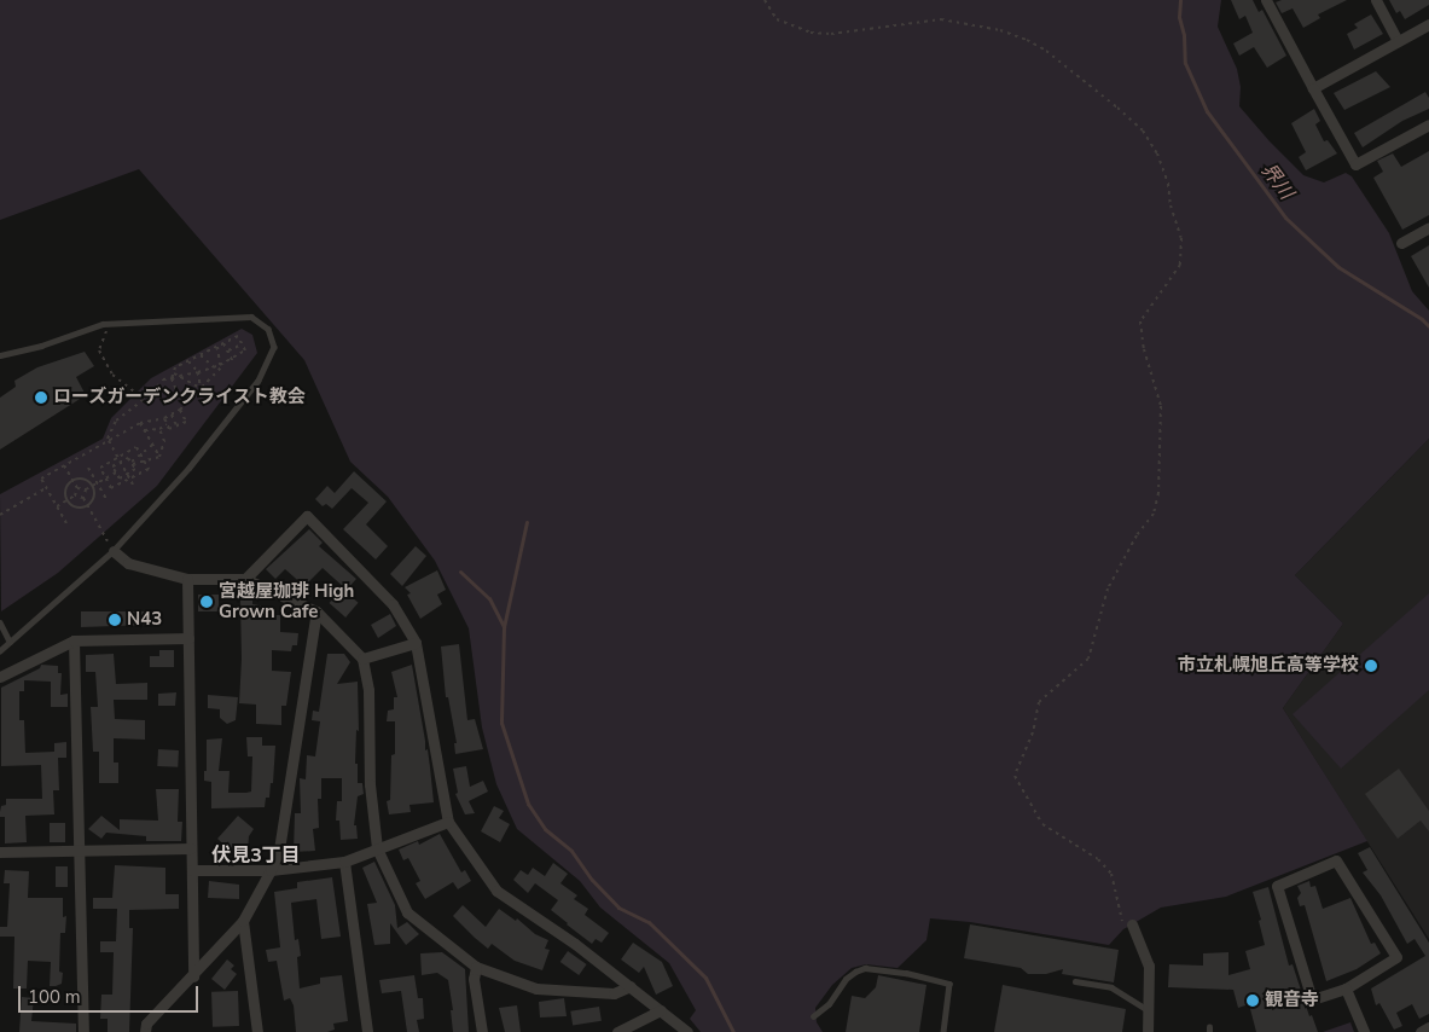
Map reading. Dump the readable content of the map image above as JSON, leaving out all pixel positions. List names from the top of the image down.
{
  "districts": ["伏見3丁目"],
  "water": ["界川"],
  "places": [
    "ローズガーデンクライスト教会",
    "宮越屋珈琲 High Grown Cafe",
    "N43",
    "市立札幌旭丘高等学校",
    "観音寺"
  ],
  "scale_bar": "100 m"
}
